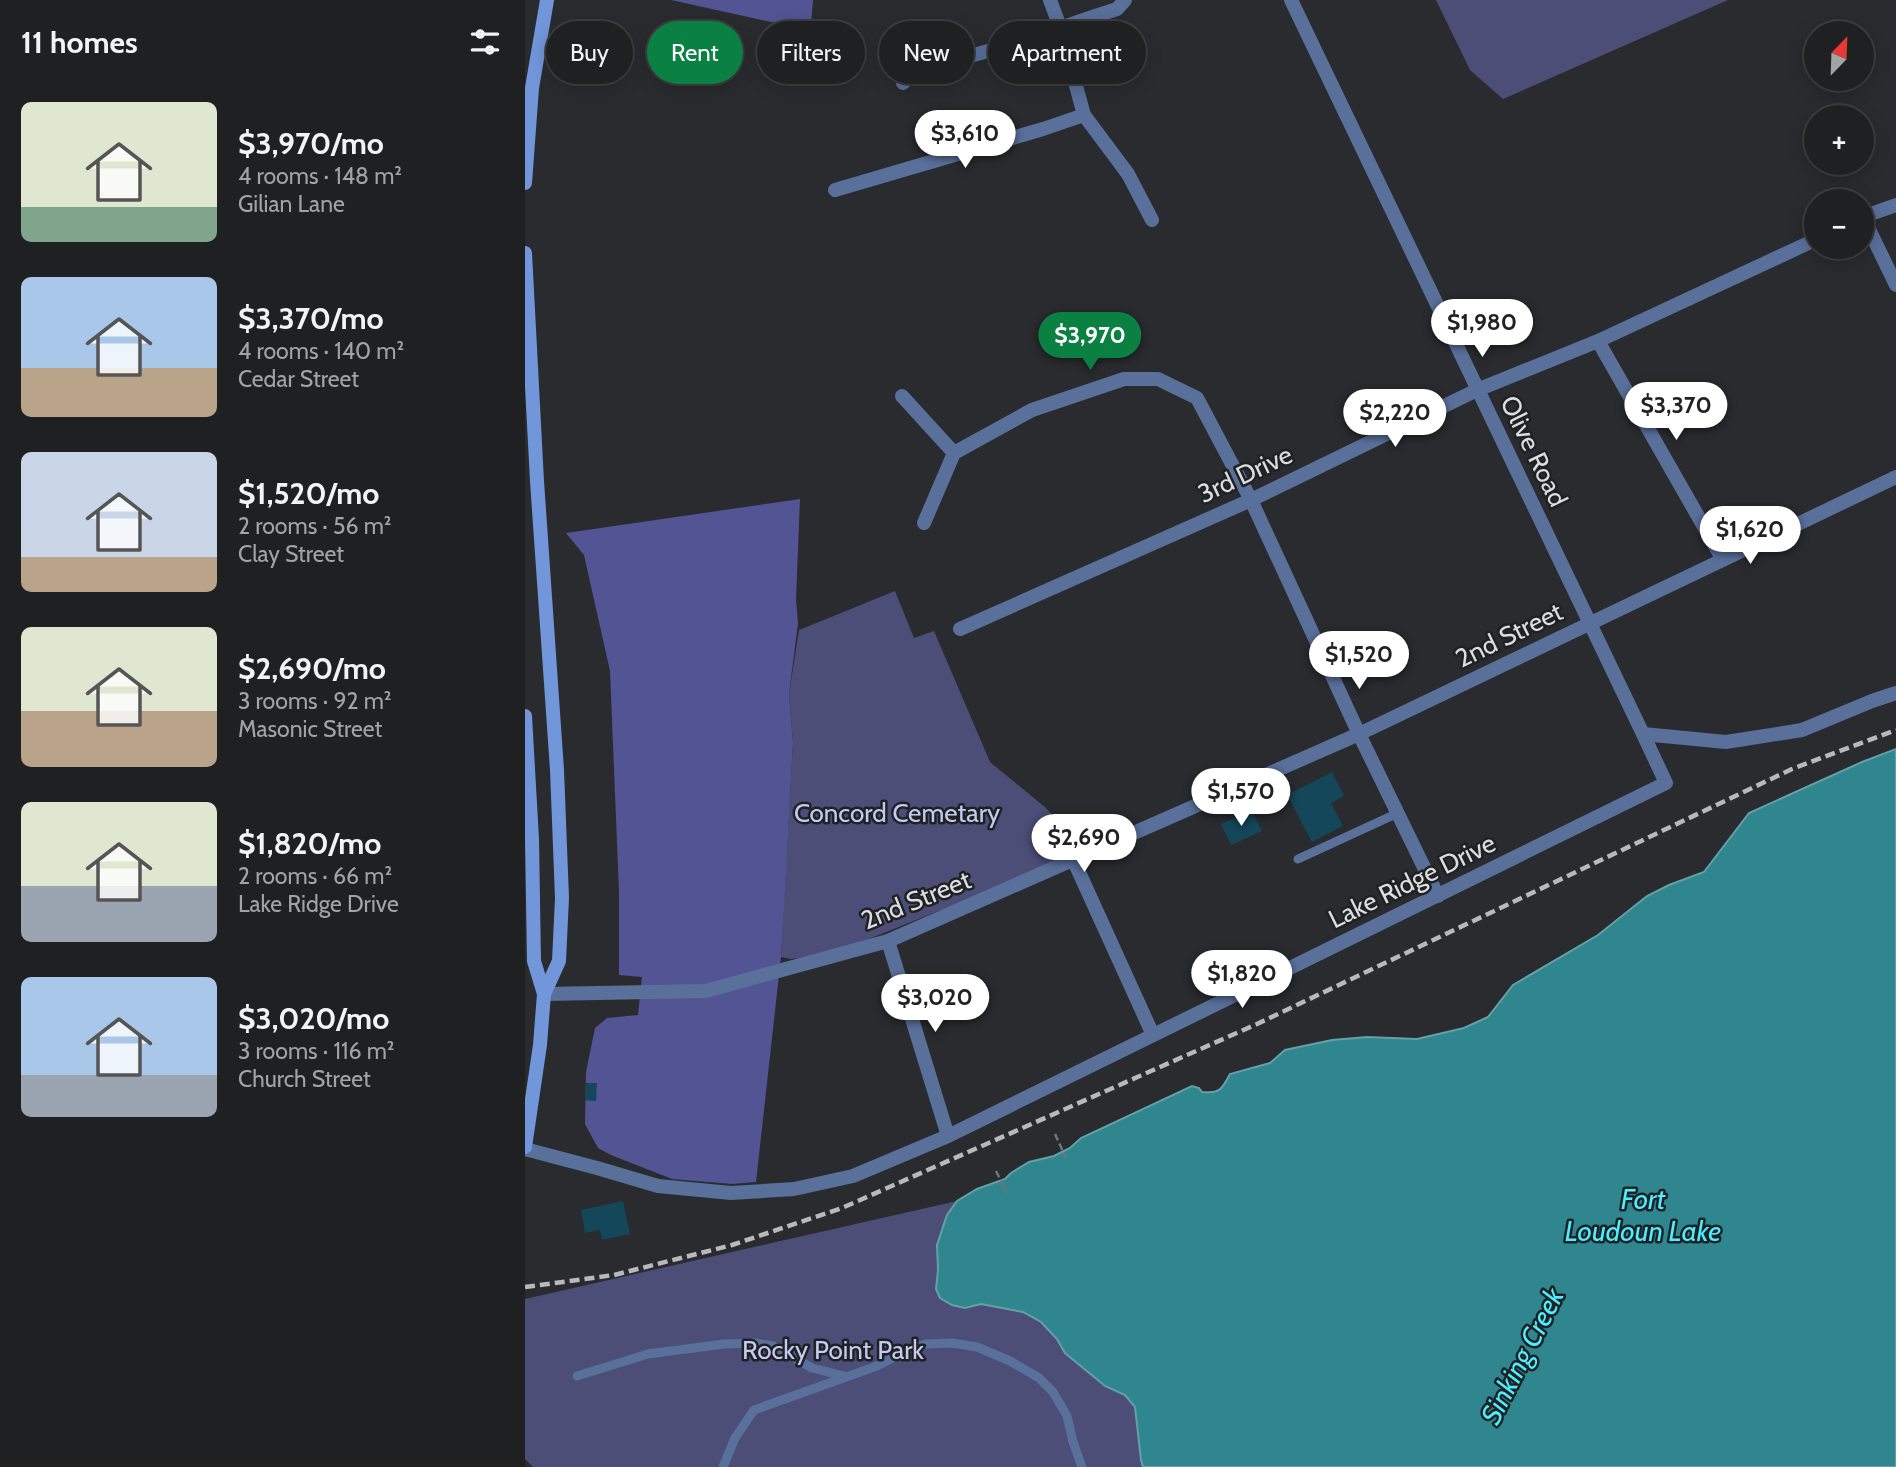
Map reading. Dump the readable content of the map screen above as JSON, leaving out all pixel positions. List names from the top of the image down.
{
  "streets": {
    "street": [
      "Olive Road",
      "3rd Drive",
      "2nd Street",
      "Lake Ridge Drive"
    ]
  },
  "crossings": [
    ["Olive Road", "3rd Drive"],
    ["Olive Road", "2nd Street"],
    ["Olive Road", "Lake Ridge Drive"]
  ],
  "water": ["Fort Loudoun Lake", "Sinking Creek"],
  "parks": ["Concord Cemetary", "Rocky Point Park"],
  "north": "top right",
  "page": {
    "heading": "11 homes",
    "map_buttons": ["+", "−"],
    "chip": [
      "Buy",
      "Rent",
      "Filters",
      "New",
      "Apartment"
    ],
    "list": [
      {
        "name": "$3,970/mo",
        "note": "4 rooms · 148 m² · Gilian Lane"
      },
      {
        "name": "$3,370/mo",
        "note": "4 rooms · 140 m² · Cedar Street"
      },
      {
        "name": "$1,520/mo",
        "note": "2 rooms · 56 m² · Clay Street"
      },
      {
        "name": "$2,690/mo",
        "note": "3 rooms · 92 m² · Masonic Street"
      },
      {
        "name": "$1,820/mo",
        "note": "2 rooms · 66 m² · Lake Ridge Drive"
      },
      {
        "name": "$3,020/mo",
        "note": "3 rooms · 116 m² · Church Street"
      }
    ],
    "price": [
      "$3,610",
      "$1,980",
      "$3,970",
      "$3,370",
      "$2,220",
      "$1,620",
      "$1,520",
      "$1,570",
      "$2,690",
      "$1,820",
      "$3,020"
    ]
  }
}
